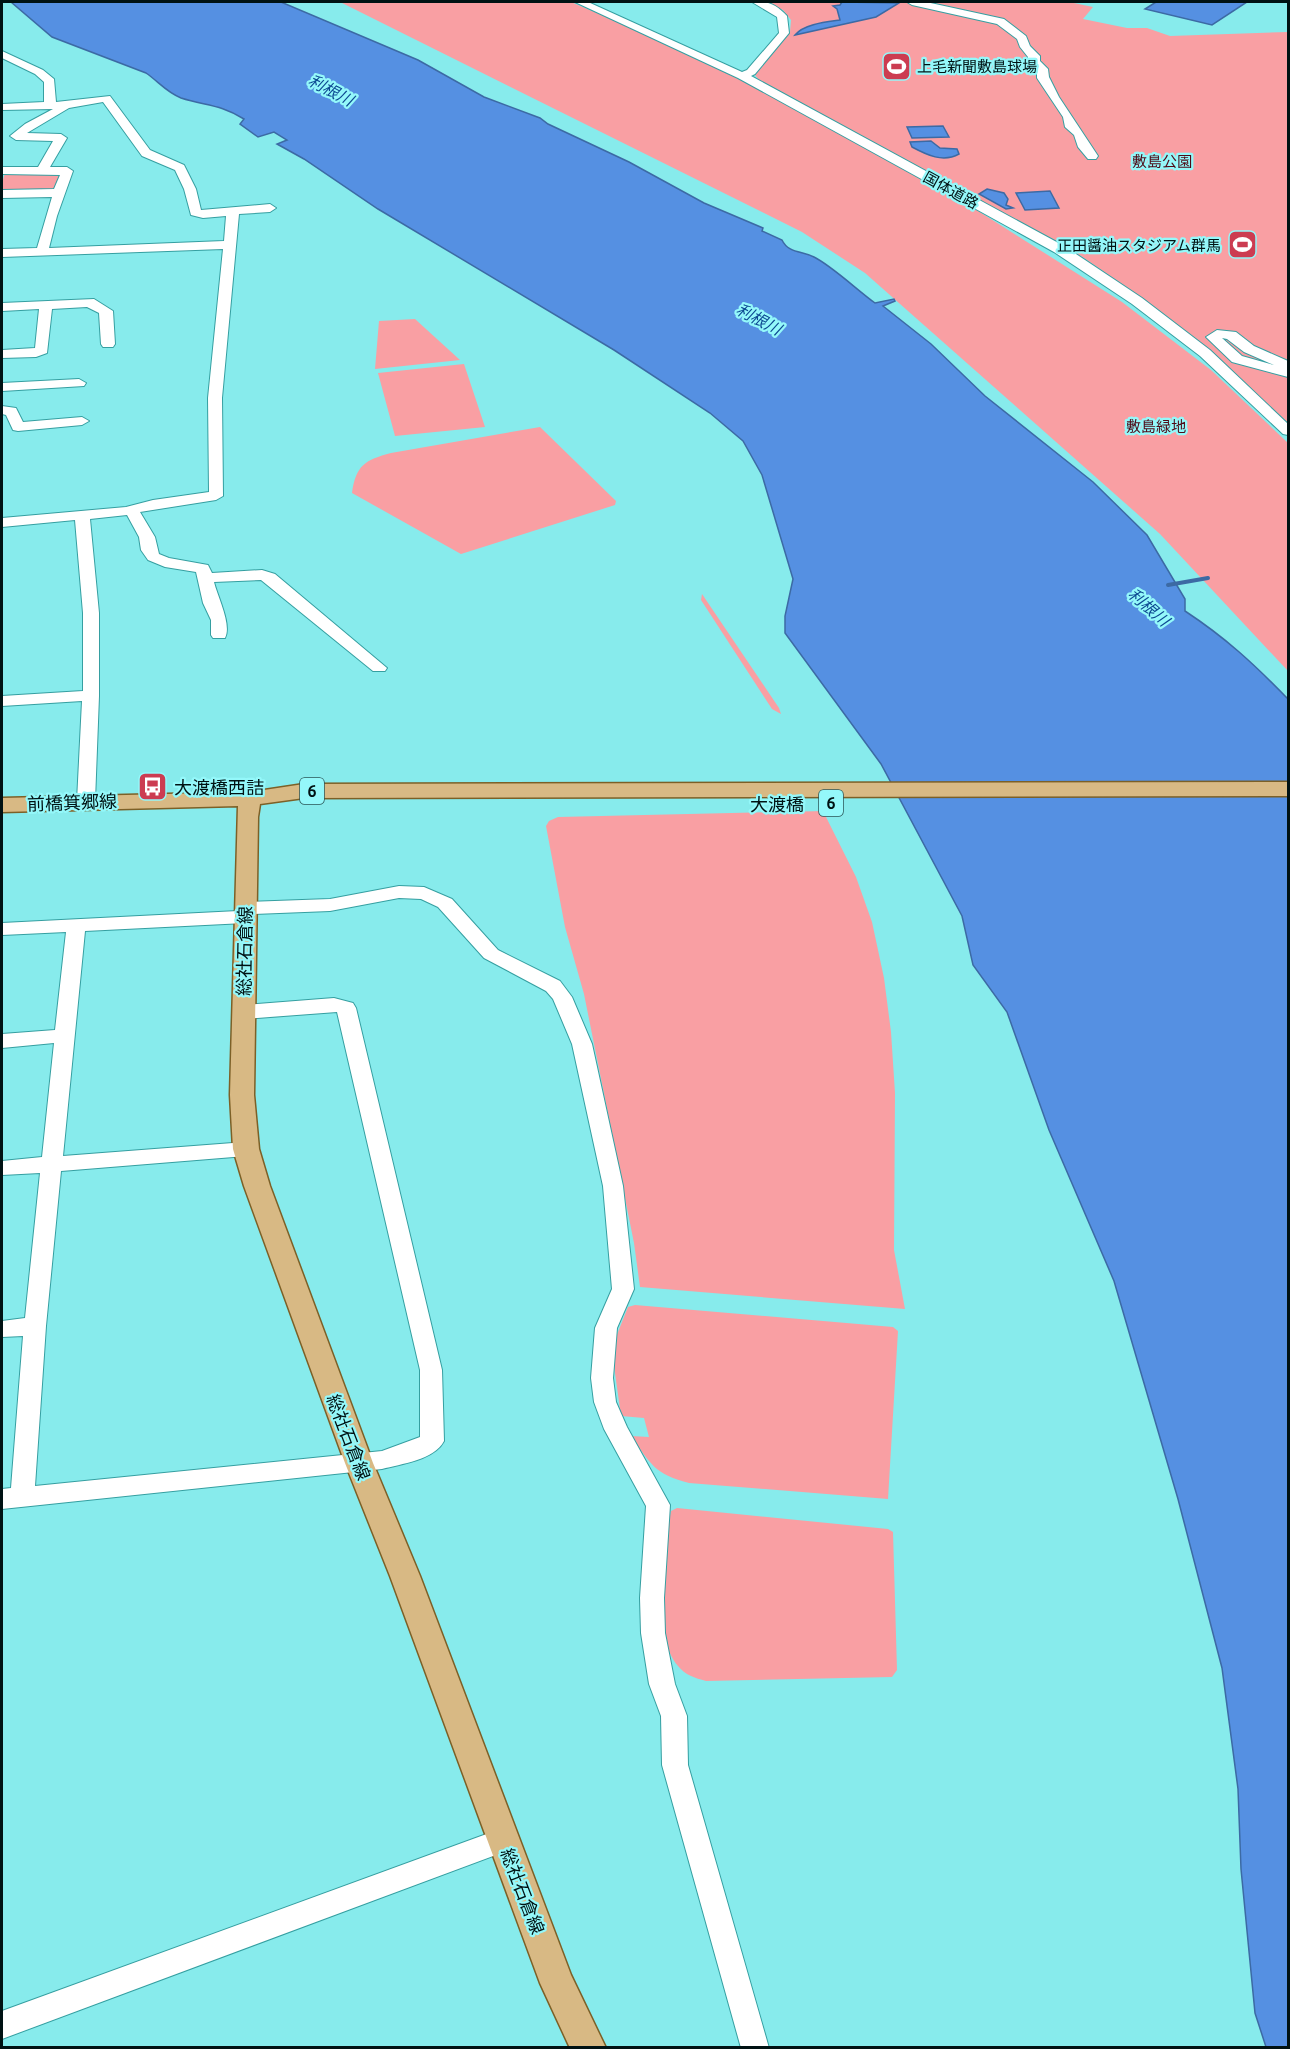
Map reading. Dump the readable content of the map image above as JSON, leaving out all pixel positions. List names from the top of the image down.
{
  "streets": {
    "main road": [
      "6",
      "前橋箕郷線",
      "大渡橋",
      "総社石倉線"
    ],
    "street": ["国体道路"]
  },
  "crossings": [
    ["前橋箕郷線", "大渡橋"],
    ["前橋箕郷線", "総社石倉線"]
  ],
  "water": ["利根川"],
  "parks": ["敷島公園", "敷島緑地"],
  "places": {
    "sports": ["上毛新聞敷島球場", "正田醤油スタジアム群馬"],
    "bus stop": ["大渡橋西詰"]
  }
}
